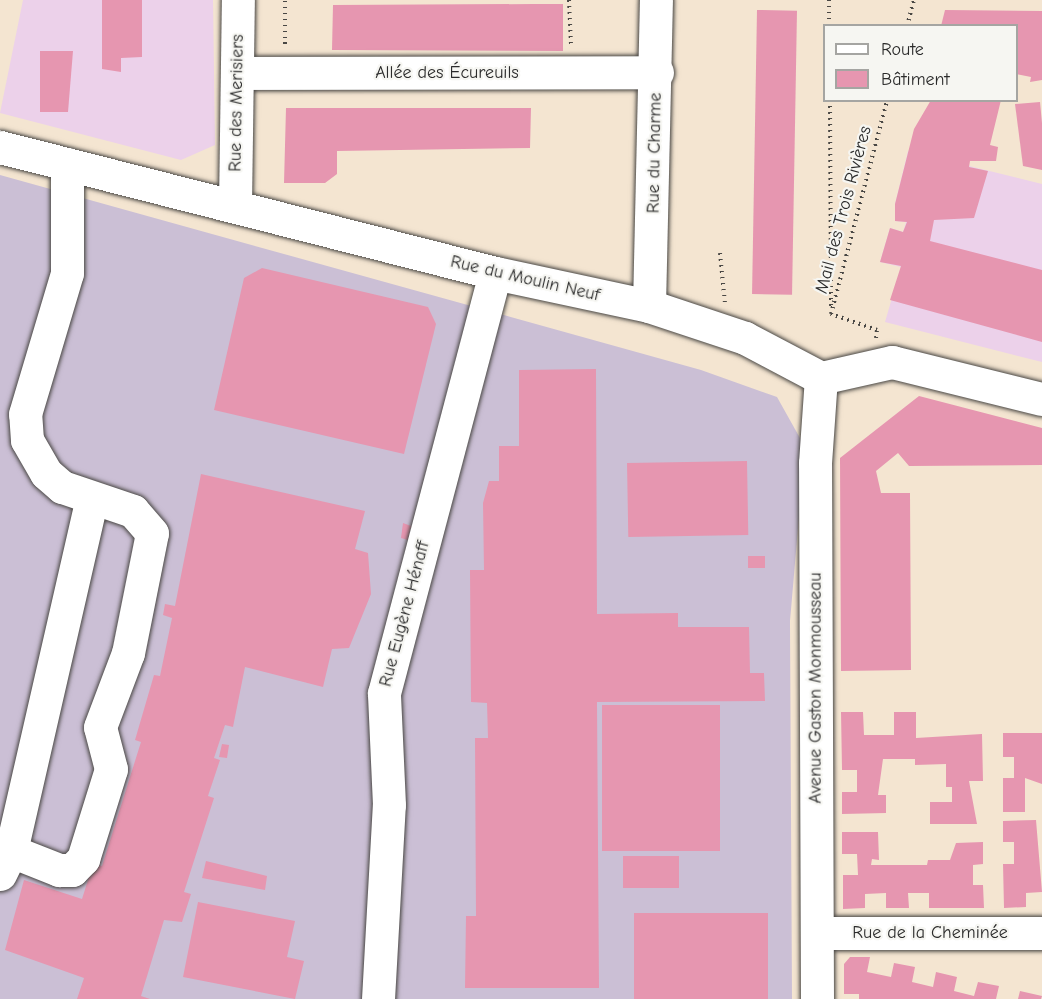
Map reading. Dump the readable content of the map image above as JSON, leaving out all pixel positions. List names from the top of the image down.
{
  "streets": {
    "street": [
      "Allée des Écureuils",
      "Rue des Merisiers",
      "Rue du Charme",
      "Rue du Moulin Neuf",
      "Rue Eugène Hénaff",
      "Avenue Gaston Monmousseau",
      "Rue de la Cheminée"
    ],
    "path": ["Mail des Trois Rivières"]
  },
  "crossings": [
    ["Allée des Écureuils", "Rue des Merisiers"],
    ["Allée des Écureuils", "Rue du Charme"],
    ["Rue des Merisiers", "Rue du Moulin Neuf"],
    ["Rue du Charme", "Rue du Moulin Neuf"],
    ["Rue du Moulin Neuf", "Rue Eugène Hénaff"],
    ["Rue du Moulin Neuf", "Avenue Gaston Monmousseau"],
    ["Avenue Gaston Monmousseau", "Rue de la Cheminée"]
  ],
  "legend": ["Route", "Bâtiment"]
}
